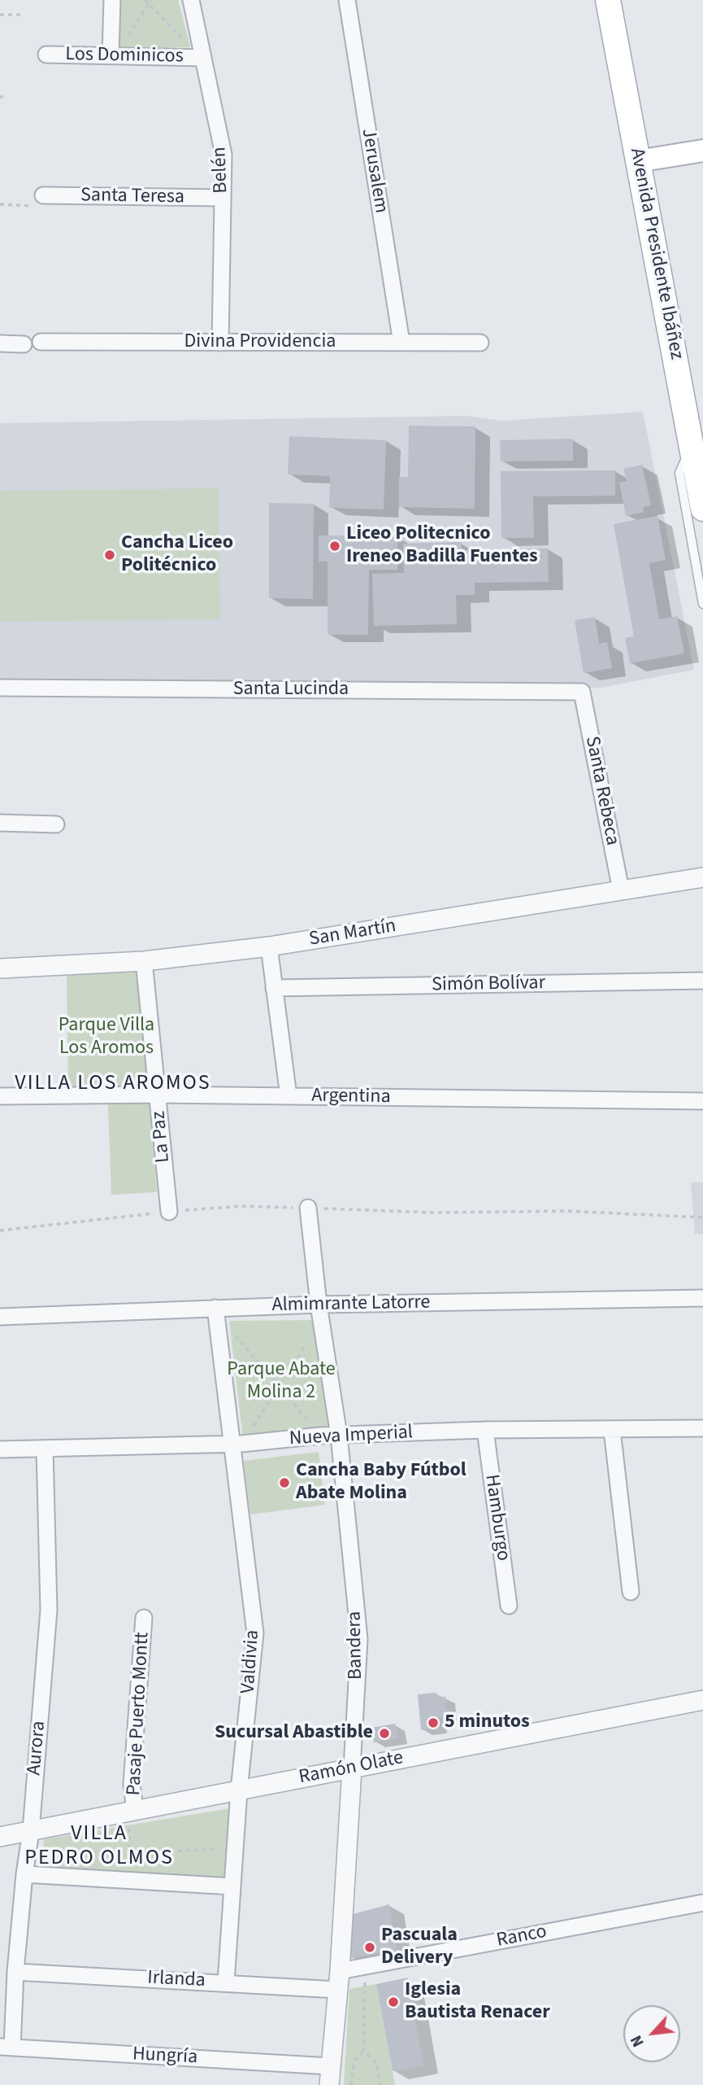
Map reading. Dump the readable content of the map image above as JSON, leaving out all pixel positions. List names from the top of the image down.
{
  "streets": {
    "main road": ["Avenida Presidente Ibáñez"],
    "street": [
      "Los Dominicos",
      "Belén",
      "Jerusalem",
      "Santa Teresa",
      "Divina Providencia",
      "Santa Lucinda",
      "Santa Rebeca",
      "San Martín",
      "Simón Bolívar",
      "Argentina",
      "La Paz",
      "Almimrante Latorre",
      "Nueva Imperial",
      "Hamburgo",
      "Bandera",
      "Valdivia",
      "Pasaje Puerto Montt",
      "Aurora",
      "Ramón Olate",
      "Ranco",
      "Irlanda",
      "Hungría"
    ]
  },
  "crossings": [
    ["Los Dominicos", "Belén"],
    ["Belén", "Santa Teresa"],
    ["Belén", "Divina Providencia"],
    ["Jerusalem", "Divina Providencia"],
    ["Santa Lucinda", "Santa Rebeca"],
    ["Santa Rebeca", "San Martín"],
    ["San Martín", "La Paz"],
    ["Argentina", "La Paz"],
    ["Almimrante Latorre", "Bandera"],
    ["Almimrante Latorre", "Valdivia"],
    ["Nueva Imperial", "Hamburgo"],
    ["Nueva Imperial", "Bandera"],
    ["Nueva Imperial", "Valdivia"],
    ["Nueva Imperial", "Aurora"],
    ["Bandera", "Ramón Olate"],
    ["Bandera", "Ranco"],
    ["Bandera", "Irlanda"],
    ["Bandera", "Hungría"],
    ["Valdivia", "Ramón Olate"],
    ["Valdivia", "Irlanda"],
    ["Pasaje Puerto Montt", "Ramón Olate"],
    ["Aurora", "Ramón Olate"],
    ["Aurora", "Irlanda"],
    ["Aurora", "Hungría"],
    ["Ranco", "Irlanda"]
  ],
  "districts": ["VILLA LOS AROMOS", "VILLA PEDRO OLMOS"],
  "parks": ["Parque Villa Los Aromos", "Parque Abate Molina 2"],
  "places": [
    "Liceo Politecnico Ireneo Badilla Fuentes",
    "Cancha Liceo Politécnico",
    "Cancha Baby Fútbol Abate Molina",
    "5 minutos",
    "Sucursal Abastible",
    "Pascuala Delivery",
    "Iglesia Bautista Renacer"
  ],
  "north": "bottom left"
}
